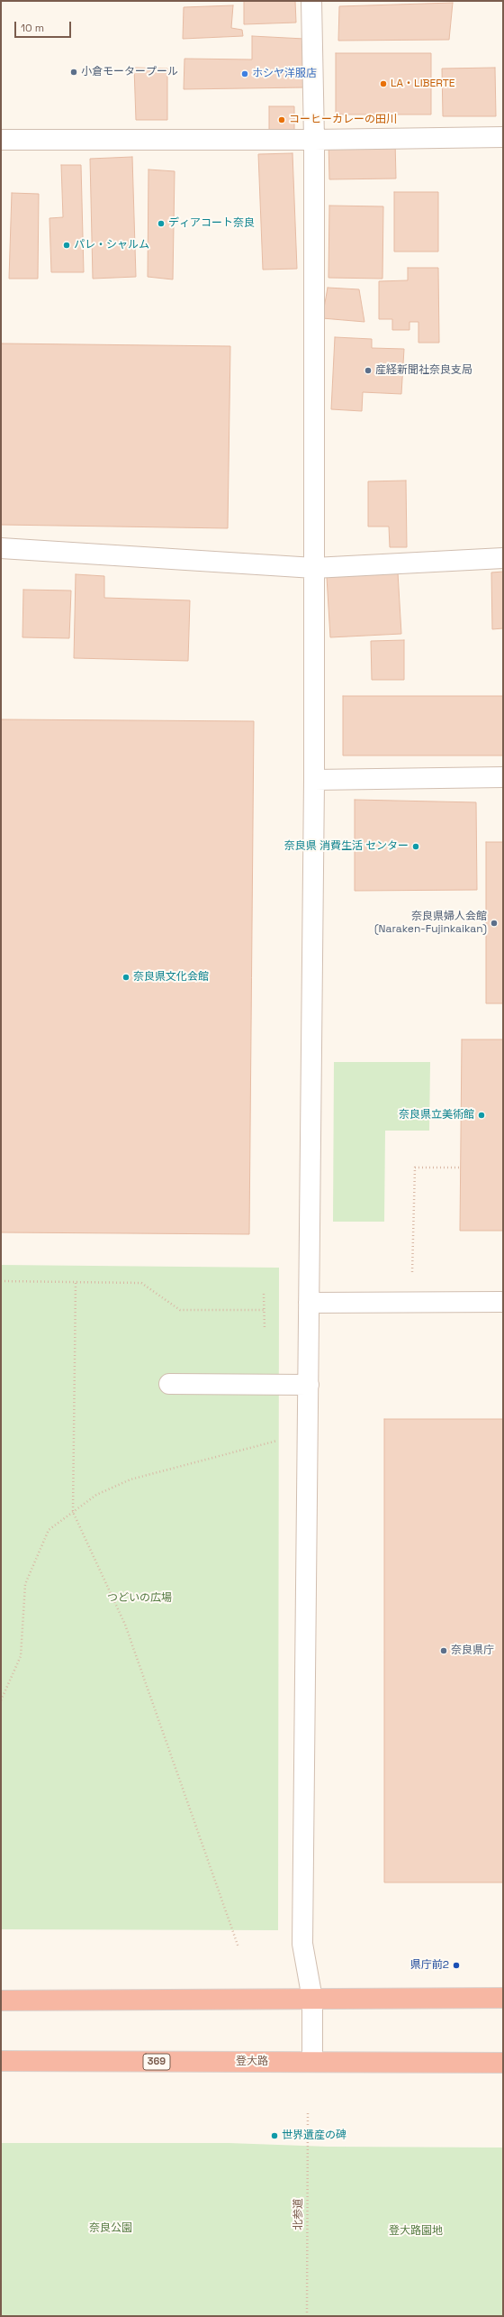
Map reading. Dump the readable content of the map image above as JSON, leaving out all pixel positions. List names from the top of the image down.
{
  "streets": {
    "highway": ["369", "登大路"],
    "path": ["北参道"]
  },
  "parks": ["つどいの広場", "奈良公園", "登大路園地"],
  "places": [
    "小倉モータープール",
    "ホシヤ洋服店",
    "LA・LIBERTE",
    "コーヒーカレーの田川",
    "ディアコート奈良",
    "パレ・シャルム",
    "産経新聞社奈良支局",
    "奈良県 消費生活 センター",
    "奈良県婦人会館 (Naraken-Fujinkaikan)",
    "奈良県文化会館",
    "奈良県立美術館",
    "奈良県庁",
    "県庁前2",
    "世界遺産の碑"
  ],
  "scale_bar": "10 m"
}
